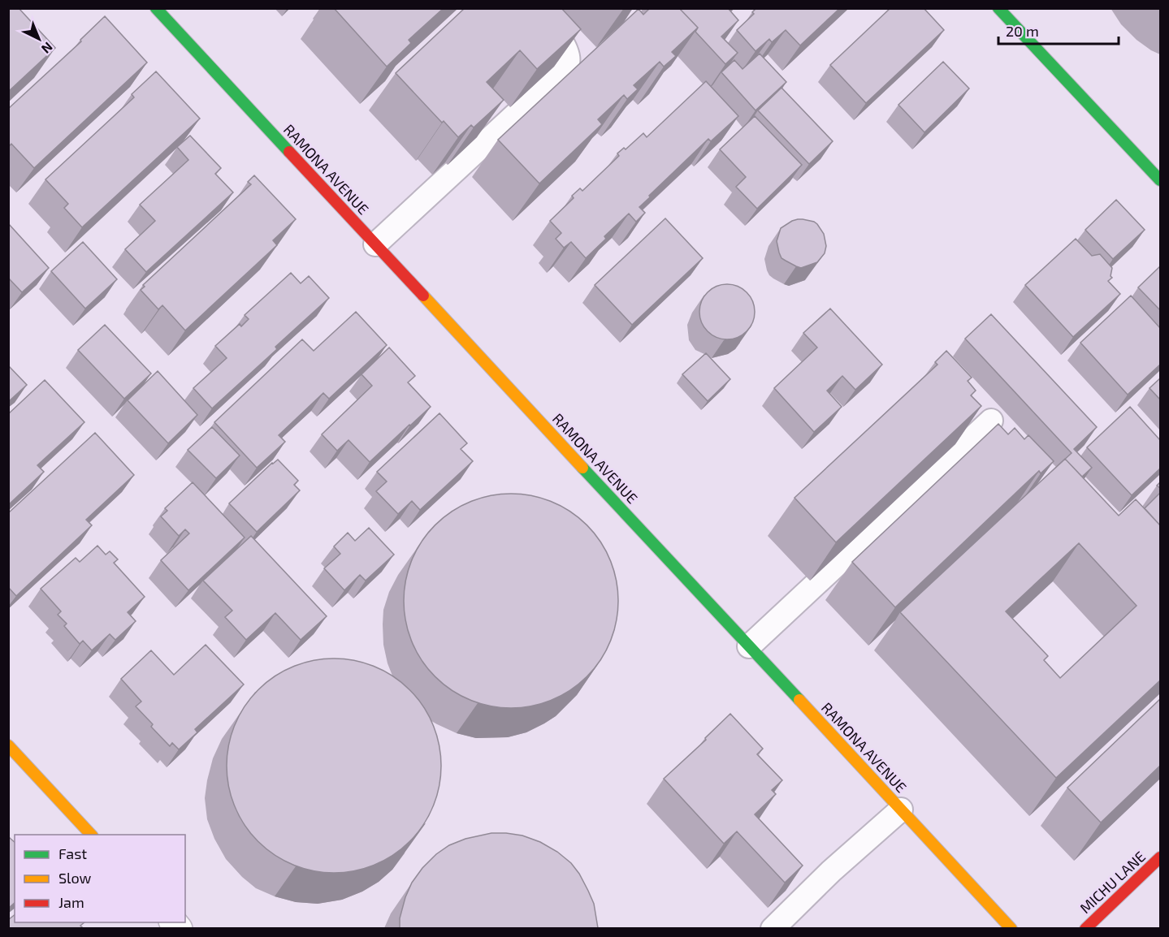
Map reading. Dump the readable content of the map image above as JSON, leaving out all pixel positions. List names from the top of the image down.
{
  "streets": {
    "street": ["RAMONA AVENUE", "MICHU LANE"]
  },
  "legend": ["Fast", "Slow", "Jam"],
  "scale_bar": "20 m",
  "north": "bottom right"
}
